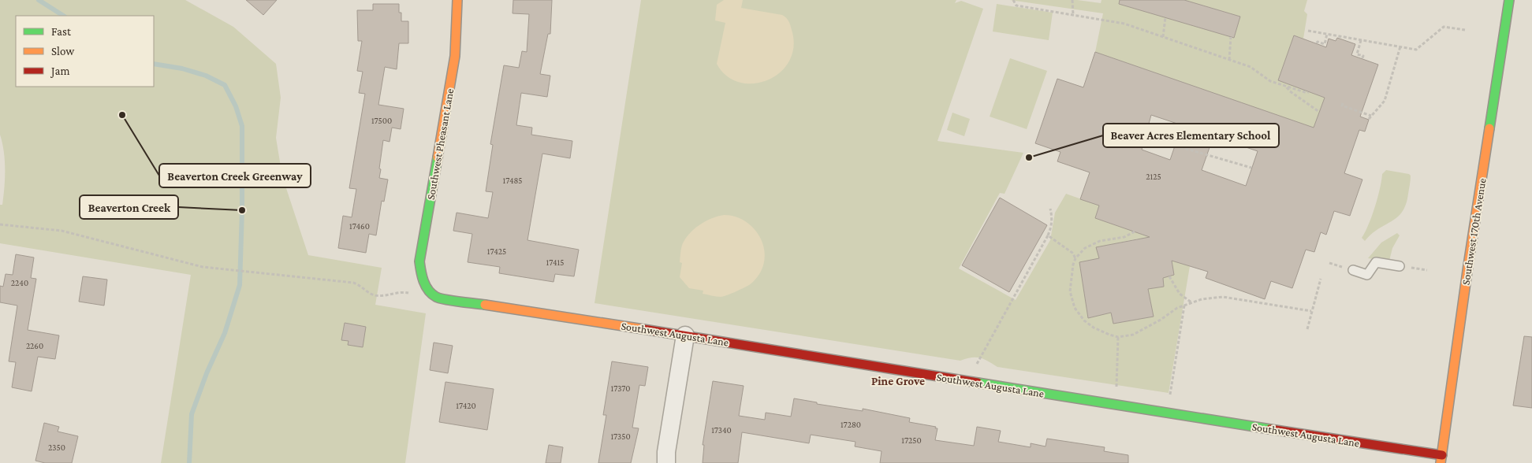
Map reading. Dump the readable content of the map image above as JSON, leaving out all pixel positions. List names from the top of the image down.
{
  "streets": {
    "street": ["Southwest Pheasant Lane", "Southwest 170th Avenue", "Southwest Augusta Lane"]
  },
  "crossings": [
    ["Southwest Pheasant Lane", "Southwest Augusta Lane"],
    ["Southwest 170th Avenue", "Southwest Augusta Lane"]
  ],
  "districts": ["Pine Grove"],
  "places": ["Beaverton Creek Greenway", "Beaver Acres Elementary School", "Beaverton Creek"],
  "house_numbers": [
    "17500",
    "2125",
    "17485",
    "17460",
    "17425",
    "17415",
    "2240",
    "2260",
    "17370",
    "17420",
    "17280",
    "17340",
    "17350",
    "17250",
    "2350"
  ],
  "legend": ["Fast", "Slow", "Jam"]
}
